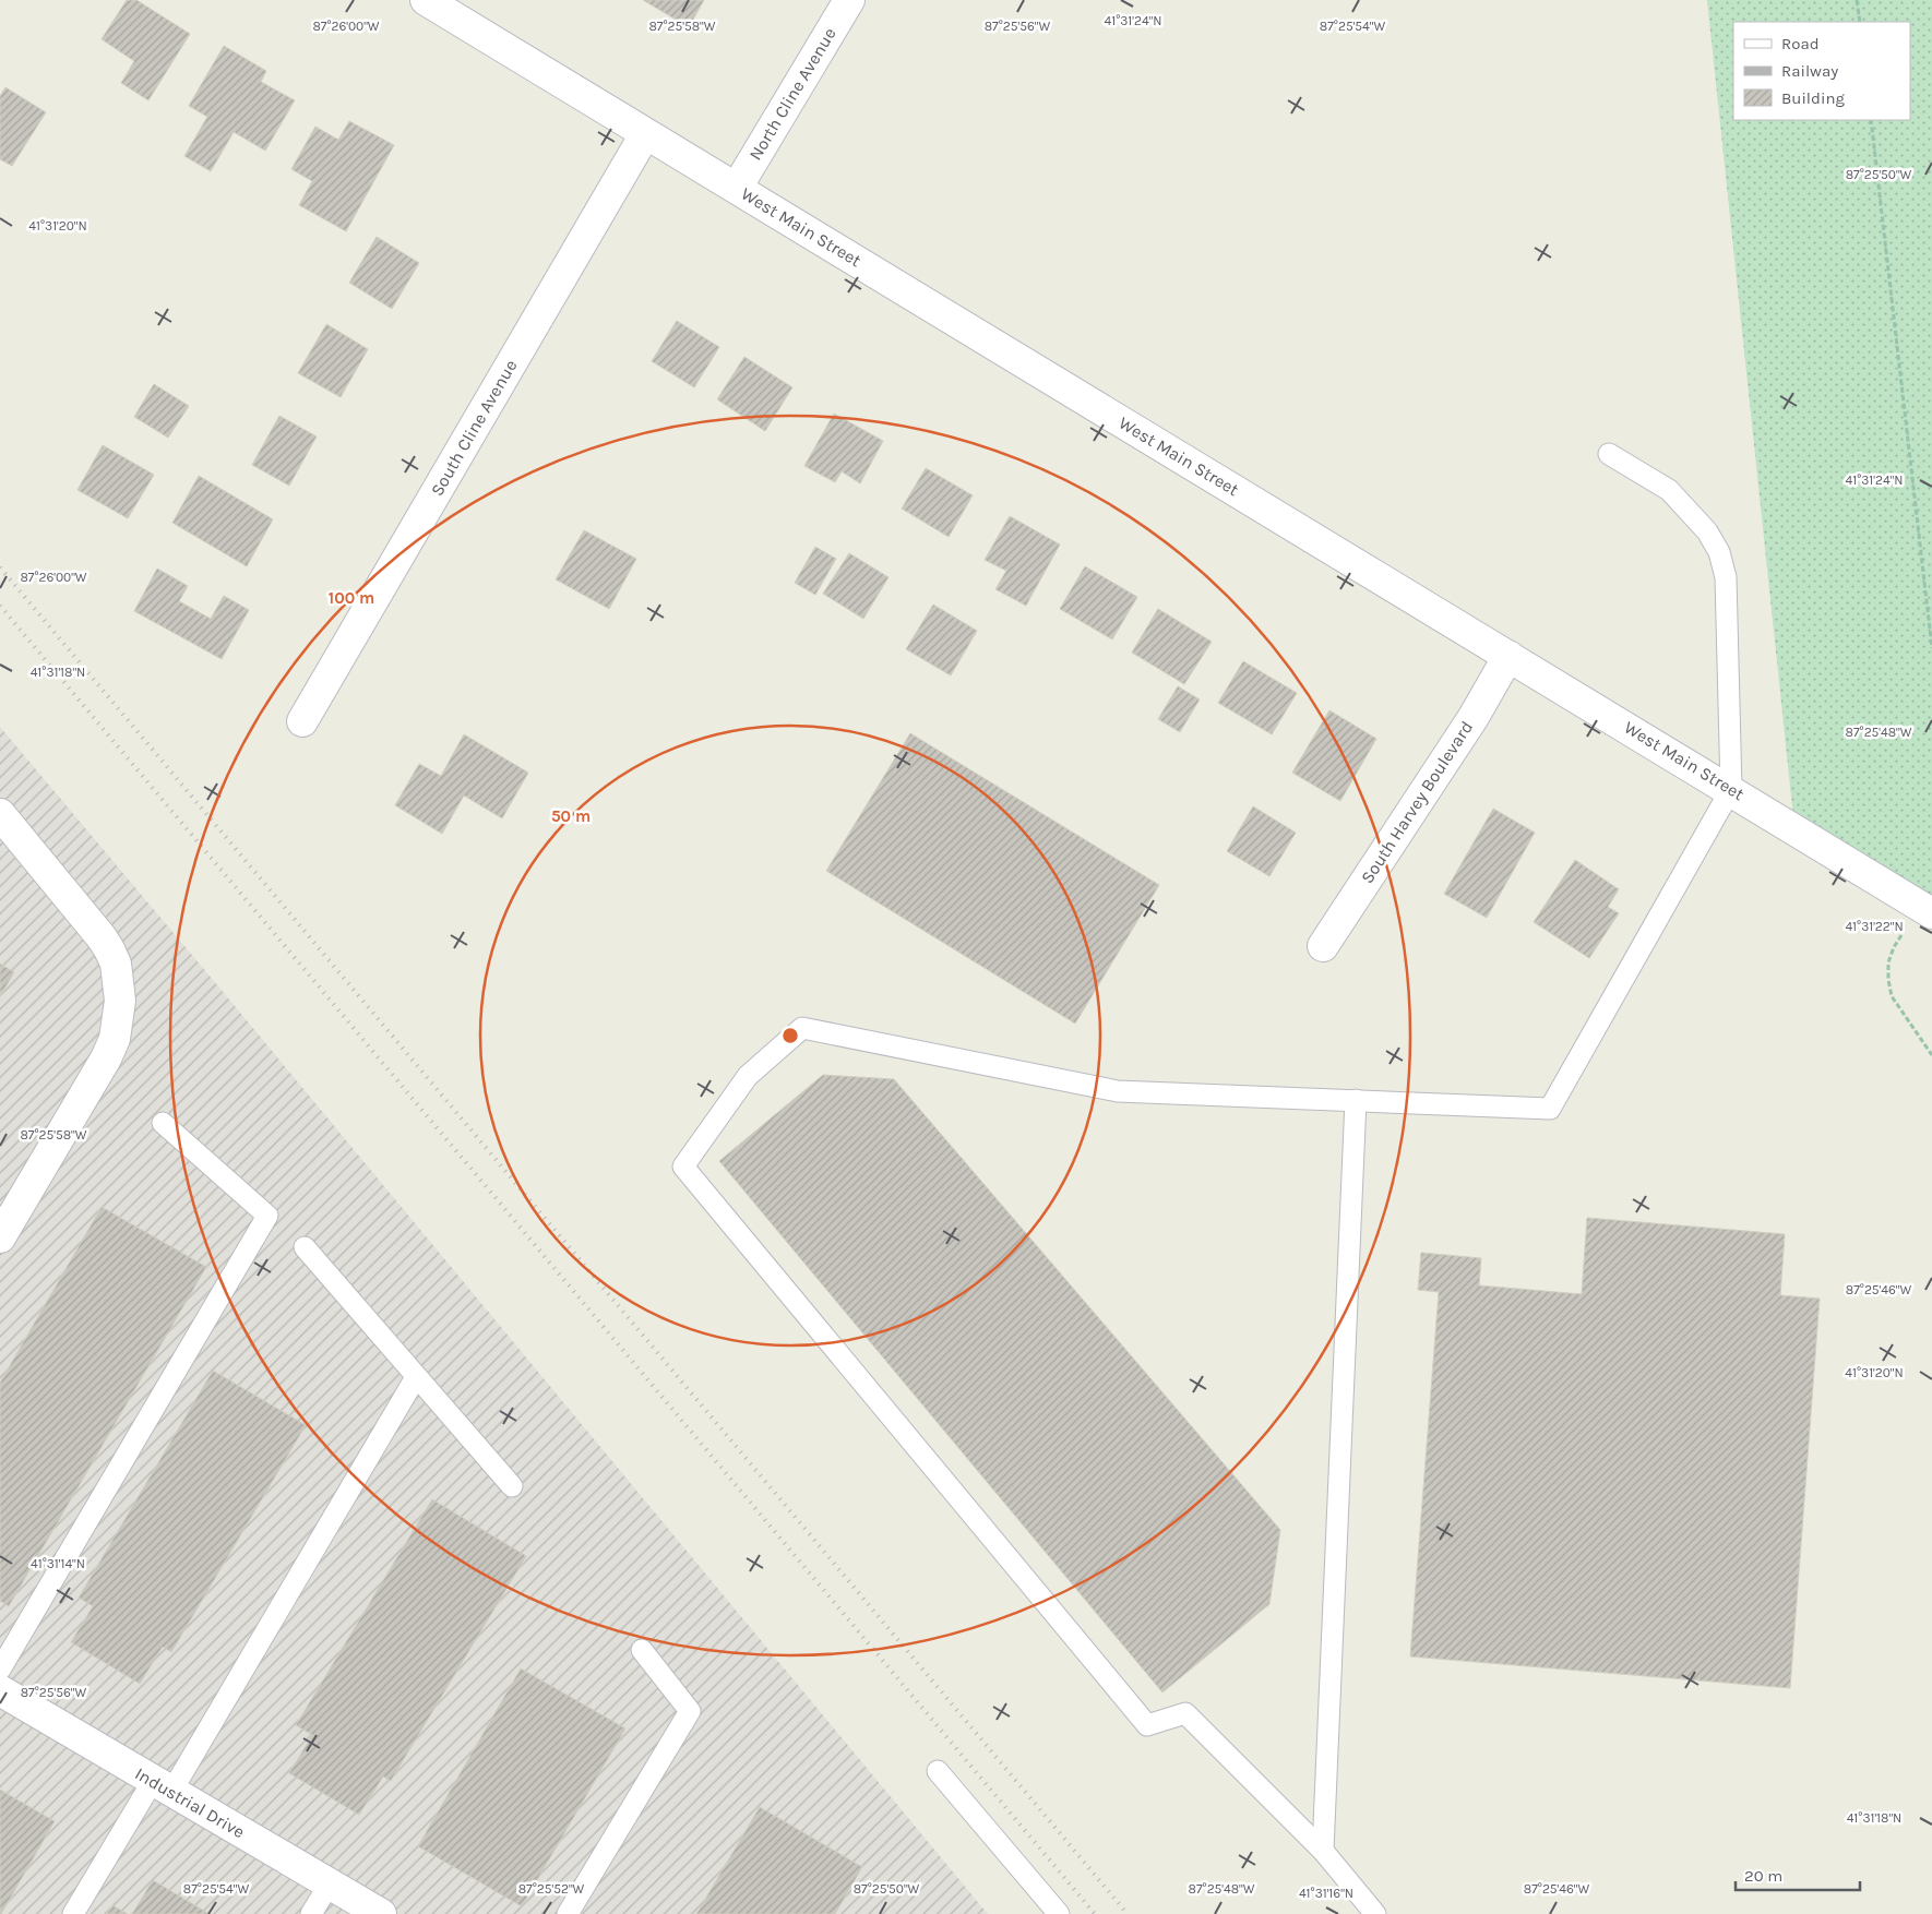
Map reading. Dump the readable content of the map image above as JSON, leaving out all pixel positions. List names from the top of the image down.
{
  "streets": {
    "street": [
      "North Cline Avenue",
      "West Main Street",
      "South Cline Avenue",
      "South Harvey Boulevard",
      "Industrial Drive"
    ]
  },
  "crossings": [
    ["North Cline Avenue", "West Main Street"],
    ["West Main Street", "South Cline Avenue"],
    ["West Main Street", "South Harvey Boulevard"]
  ],
  "legend": ["Road", "Railway", "Building"],
  "scale_bar": "20 m",
  "coordinates": [
    "41°31'24\"N",
    "87°26'00\"W",
    "87°25'56\"W",
    "87°25'58\"W",
    "87°25'54\"W",
    "87°25'50\"W",
    "41°31'20\"N",
    "41°31'18\"N",
    "87°25'48\"W",
    "41°31'22\"N",
    "87°25'46\"W",
    "41°31'14\"N",
    "87°25'52\"W",
    "41°31'16\"N"
  ],
  "rings": ["100 m", "50 m"]
}
